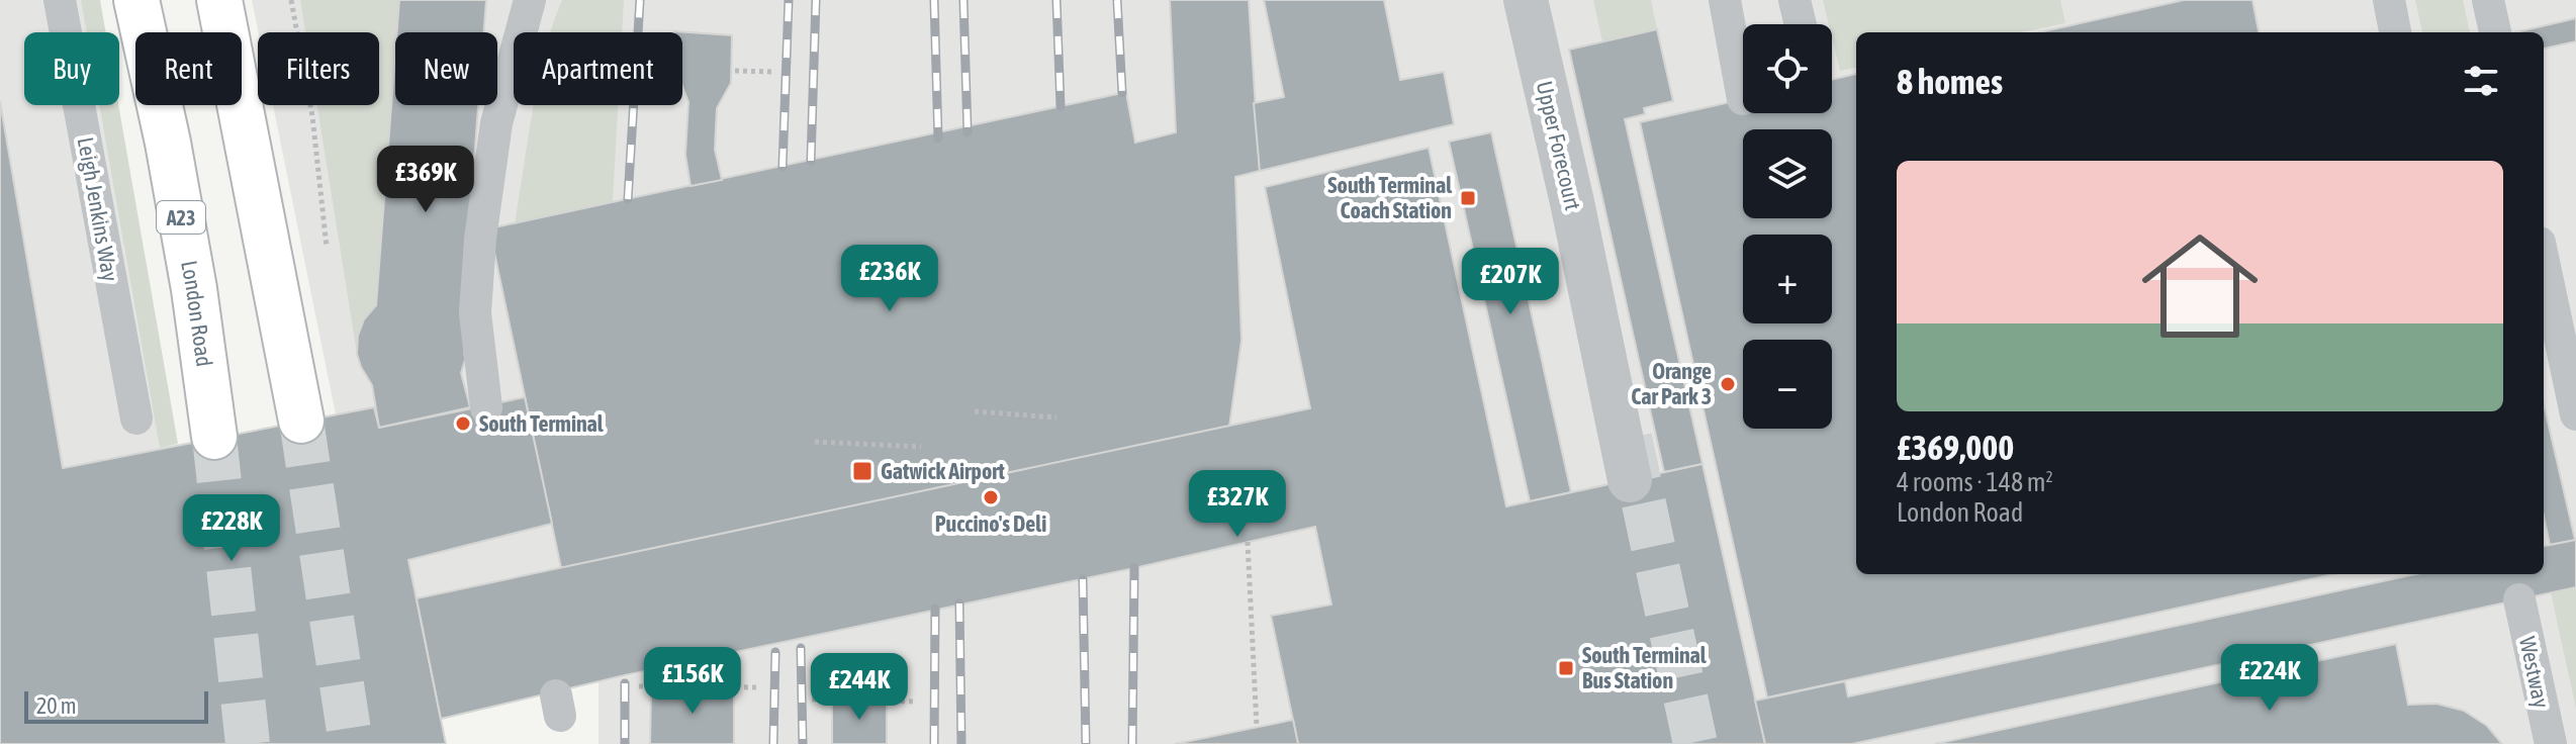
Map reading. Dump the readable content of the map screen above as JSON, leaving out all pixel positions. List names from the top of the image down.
{
  "streets": {
    "main road": ["A23", "London Road"],
    "street": ["Upper Forecourt"],
    "lane": ["Leigh Jenkins Way", "Westway"]
  },
  "places": {
    "transit": ["South Terminal Coach Station", "Gatwick Airport", "South Terminal Bus Station"],
    "other": ["Orange Car Park 3", "South Terminal", "Puccino's Deli"]
  },
  "scale_bar": "20 m",
  "page": {
    "map_buttons": ["+", "−"],
    "chip": [
      "Buy",
      "Rent",
      "Filters",
      "New",
      "Apartment"
    ],
    "heading": "8 homes",
    "list": [
      {
        "name": "£369,000",
        "note": "4 rooms · 148 m² · London Road"
      }
    ],
    "price": [
      "£369K",
      "£236K",
      "£207K",
      "£327K",
      "£228K",
      "£224K",
      "£156K",
      "£244K"
    ],
    "scale": "20 m"
  }
}
